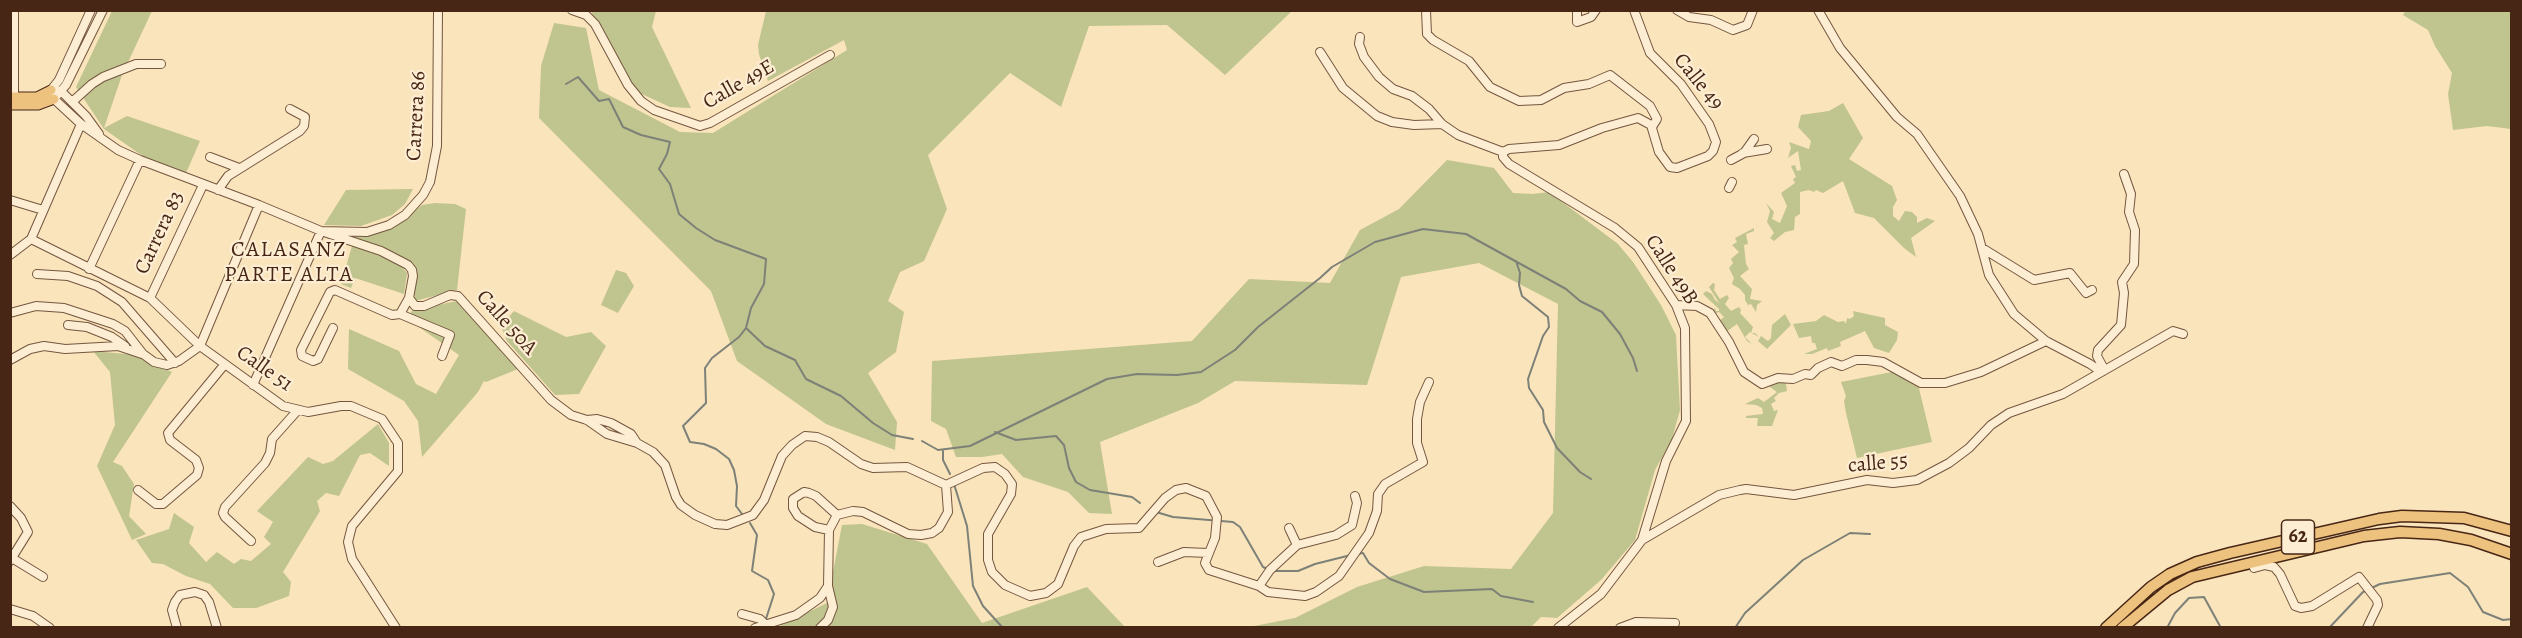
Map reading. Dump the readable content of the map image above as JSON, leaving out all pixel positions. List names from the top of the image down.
{
  "streets": {
    "highway": ["62"],
    "street": [
      "Calle 49",
      "Calle 49E",
      "Carrera 86",
      "Carrera 83",
      "Calle 49B",
      "Calle 50A",
      "Calle 51",
      "calle 55"
    ]
  },
  "crossings": [
    ["Carrera 83", "Calle 51"],
    ["Calle 49B", "calle 55"]
  ],
  "districts": ["CALASANZ PARTE ALTA"]
}
